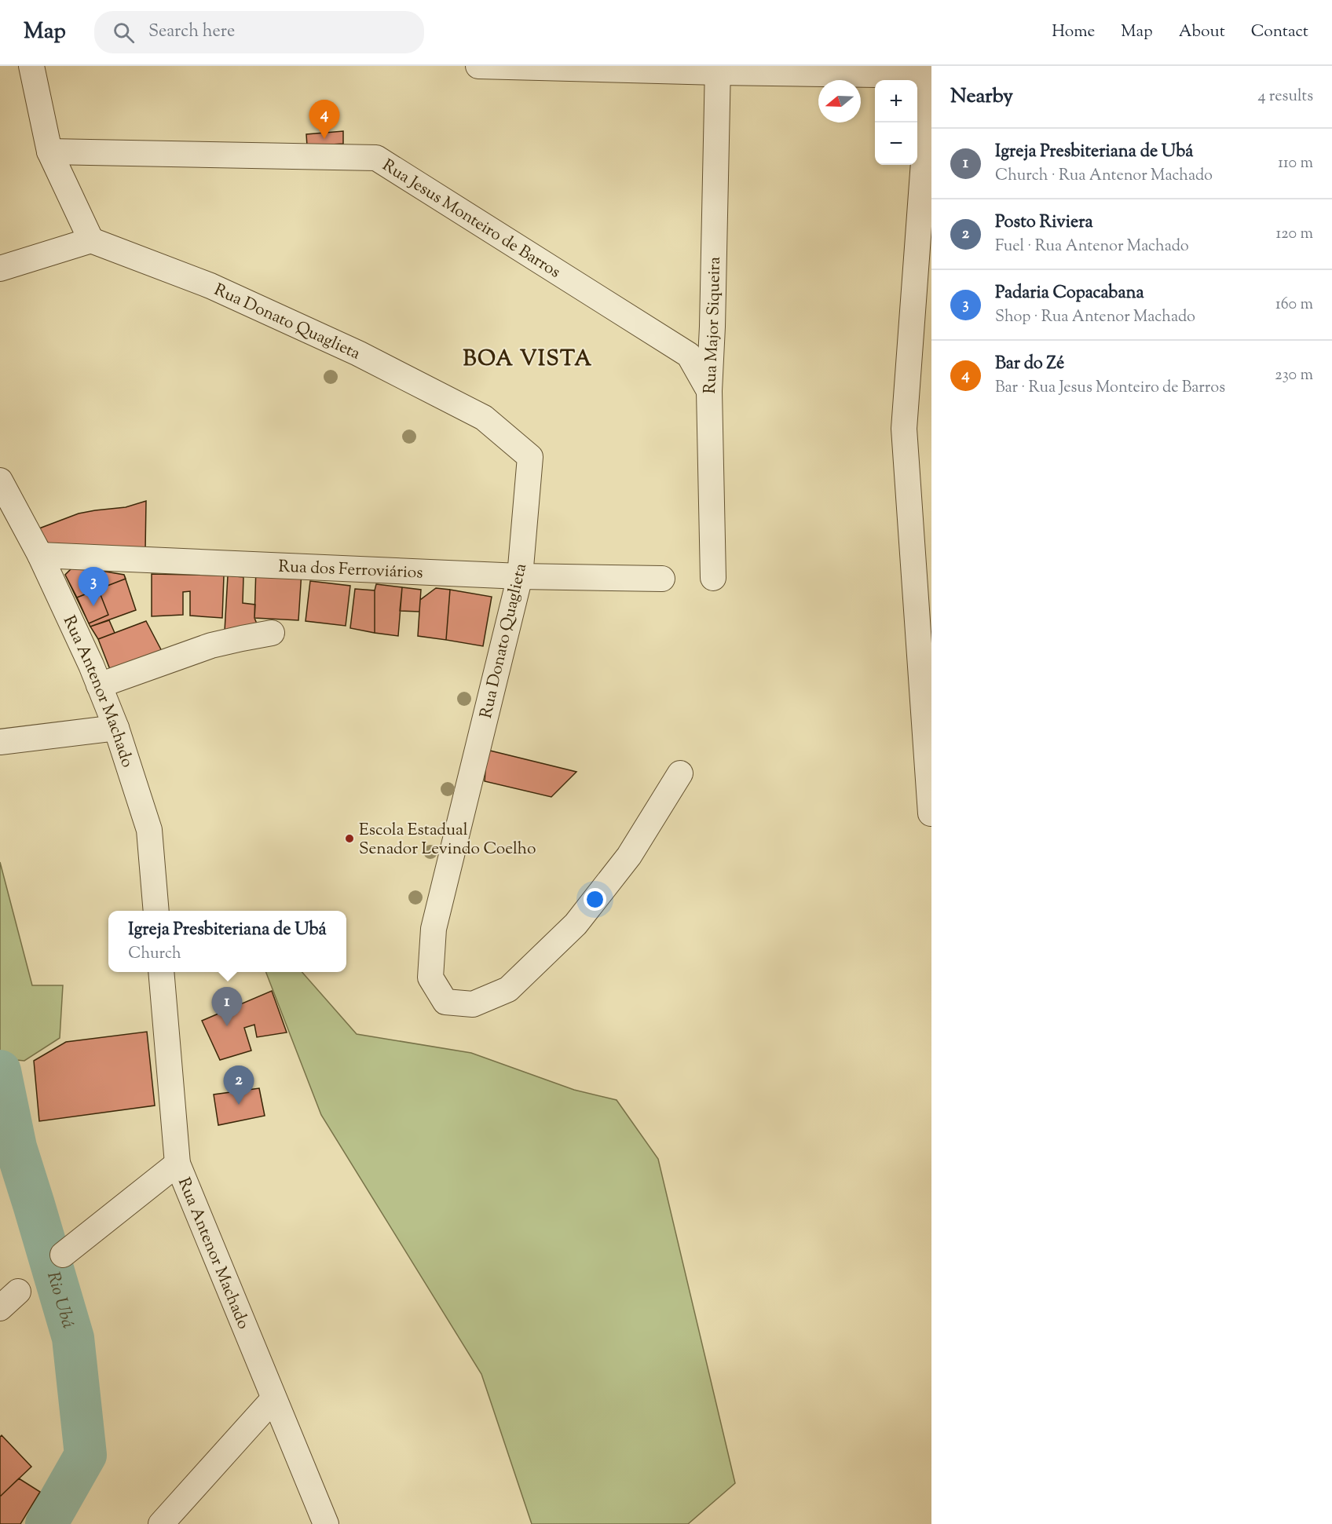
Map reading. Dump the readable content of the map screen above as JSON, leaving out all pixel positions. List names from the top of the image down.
{
  "streets": {
    "street": [
      "Rua Jesus Monteiro de Barros",
      "Rua Donato Quaglieta",
      "Rua Major Siqueira",
      "Rua dos Ferroviários",
      "Rua Antenor Machado"
    ]
  },
  "crossings": [
    ["Rua Jesus Monteiro de Barros", "Rua Major Siqueira"],
    ["Rua Donato Quaglieta", "Rua dos Ferroviários"],
    ["Rua dos Ferroviários", "Rua Antenor Machado"]
  ],
  "districts": ["BOA VISTA"],
  "water": ["Rio Ubá"],
  "places": ["Escola Estadual Senador Levindo Coelho"],
  "north": "left",
  "page": {
    "header": "Map",
    "search": "Search here",
    "nav": [
      "Home",
      "Map",
      "About",
      "Contact"
    ],
    "heading": ["Nearby", "4 results"],
    "map_buttons": ["+", "−"],
    "pins": [
      "4",
      "3",
      "1",
      "2"
    ],
    "list": [
      {
        "mark": "1",
        "name": "Igreja Presbiteriana de Ubá",
        "note": "Church · Rua Antenor Machado",
        "value": "110 m"
      },
      {
        "mark": "2",
        "name": "Posto Riviera",
        "note": "Fuel · Rua Antenor Machado",
        "value": "120 m"
      },
      {
        "mark": "3",
        "name": "Padaria Copacabana",
        "note": "Shop · Rua Antenor Machado",
        "value": "160 m"
      },
      {
        "mark": "4",
        "name": "Bar do Zé",
        "note": "Bar · Rua Jesus Monteiro de Barros",
        "value": "230 m"
      }
    ],
    "popup": ["Igreja Presbiteriana de Ubá", "Church"]
  }
}
